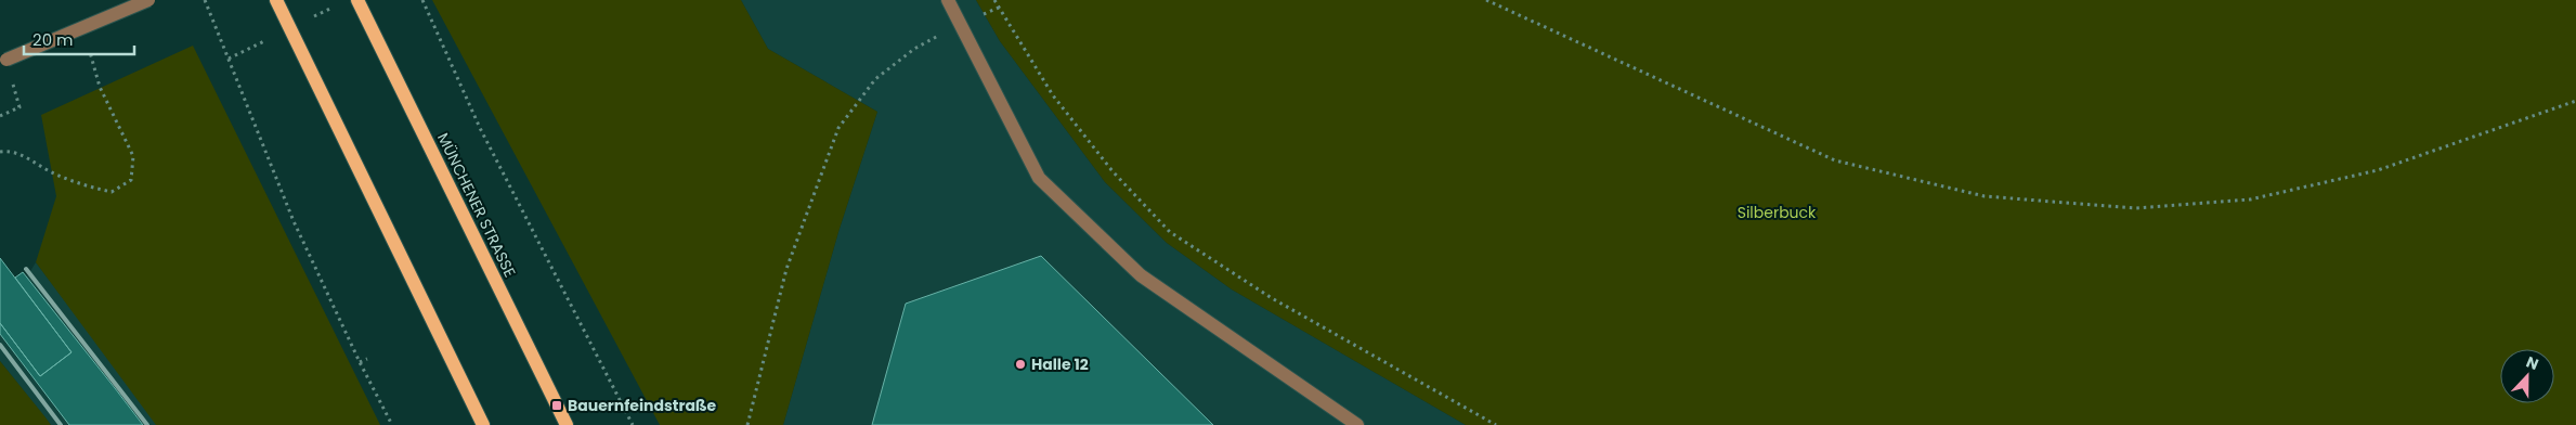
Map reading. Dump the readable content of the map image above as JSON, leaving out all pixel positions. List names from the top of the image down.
{
  "streets": {
    "main road": ["MÜNCHENER STRASSE"]
  },
  "parks": ["Silberbuck"],
  "places": {
    "other": ["Halle 12"],
    "transit": ["Bauernfeindstraße"]
  },
  "scale_bar": "20 m",
  "north": "top"
}
